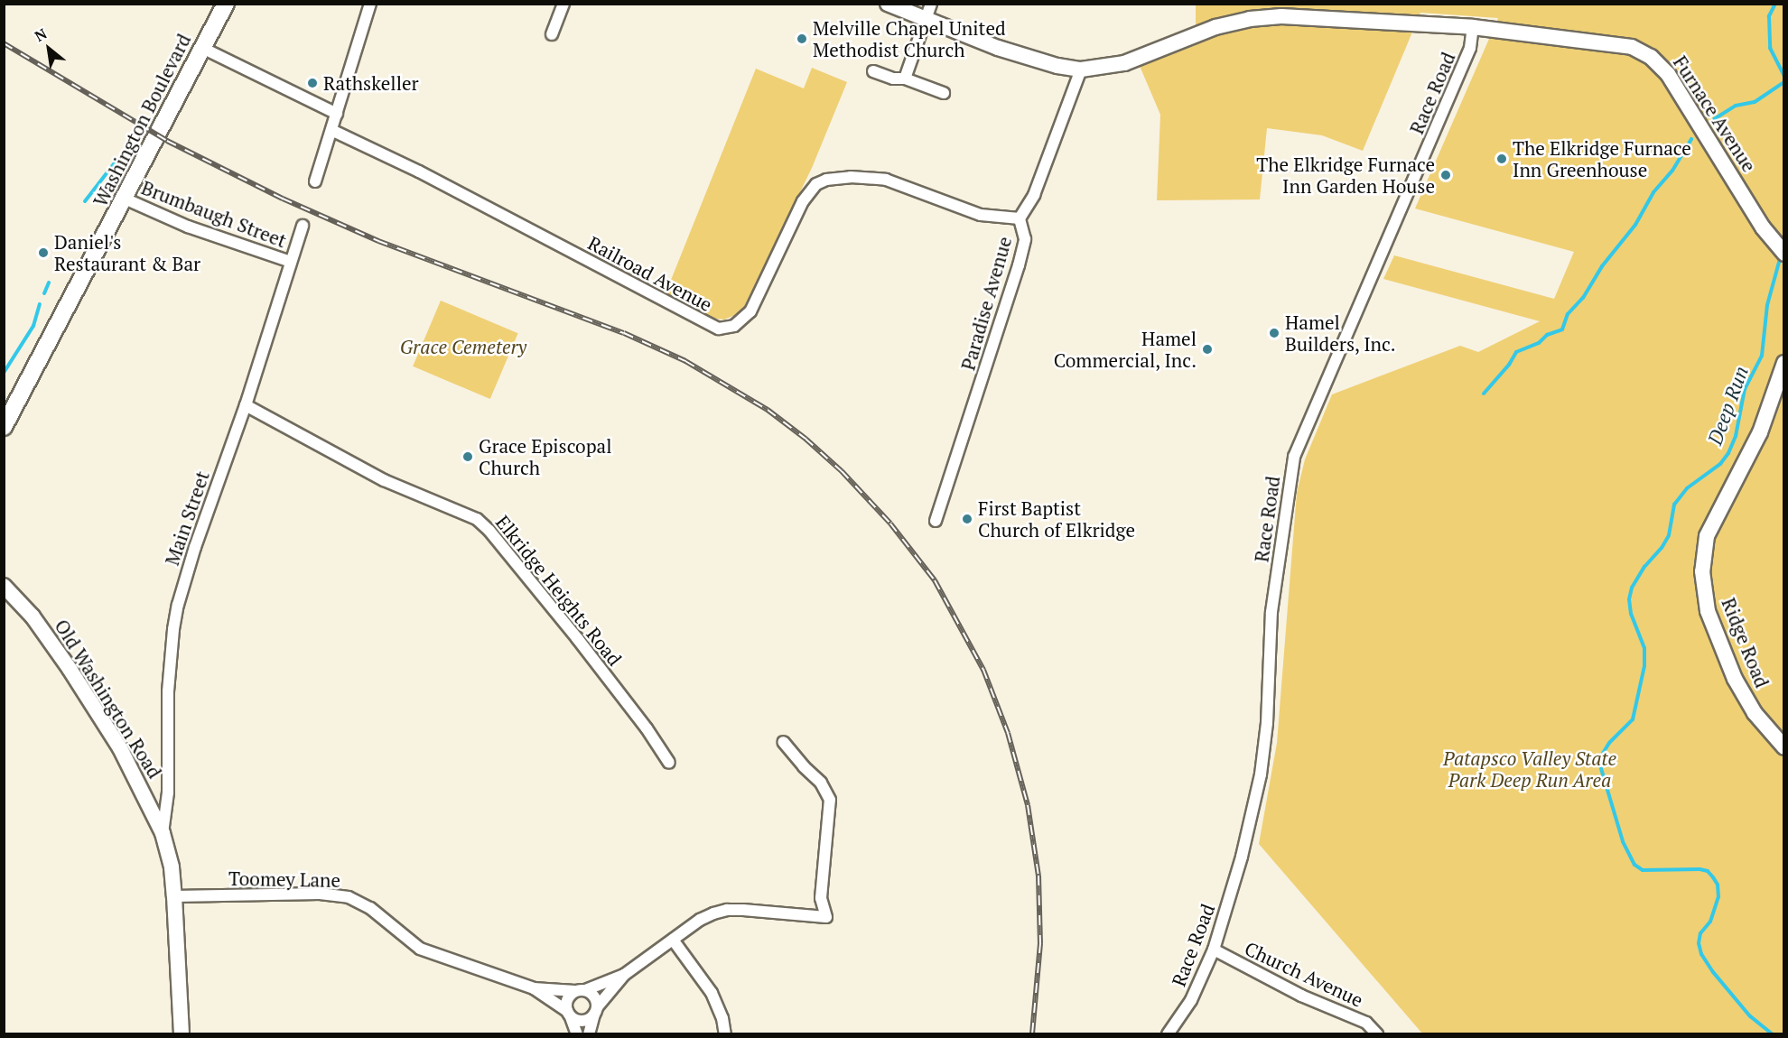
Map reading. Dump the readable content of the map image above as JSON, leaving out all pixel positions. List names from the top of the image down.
{
  "streets": {
    "main road": ["Washington Boulevard"],
    "street": [
      "Race Road",
      "Furnace Avenue",
      "Brumbaugh Street",
      "Railroad Avenue",
      "Paradise Avenue",
      "Main Street",
      "Elkridge Heights Road",
      "Ridge Road",
      "Old Washington Road",
      "Toomey Lane",
      "Church Avenue"
    ]
  },
  "crossings": [
    ["Race Road", "Furnace Avenue"],
    ["Race Road", "Church Avenue"],
    ["Furnace Avenue", "Paradise Avenue"],
    ["Washington Boulevard", "Brumbaugh Street"],
    ["Brumbaugh Street", "Main Street"],
    ["Railroad Avenue", "Paradise Avenue"],
    ["Main Street", "Elkridge Heights Road"],
    ["Main Street", "Old Washington Road"],
    ["Old Washington Road", "Toomey Lane"]
  ],
  "water": ["Deep Run"],
  "parks": ["Grace Cemetery", "Patapsco Valley State Park Deep Run Area"],
  "places": [
    "Melville Chapel United Methodist Church",
    "Rathskeller",
    "The Elkridge Furnace Inn Greenhouse",
    "The Elkridge Furnace Inn Garden House",
    "Daniel's Restaurant & Bar",
    "Hamel Builders, Inc.",
    "Hamel Commercial, Inc.",
    "Grace Episcopal Church",
    "First Baptist Church of Elkridge"
  ],
  "north": "top left"
}
